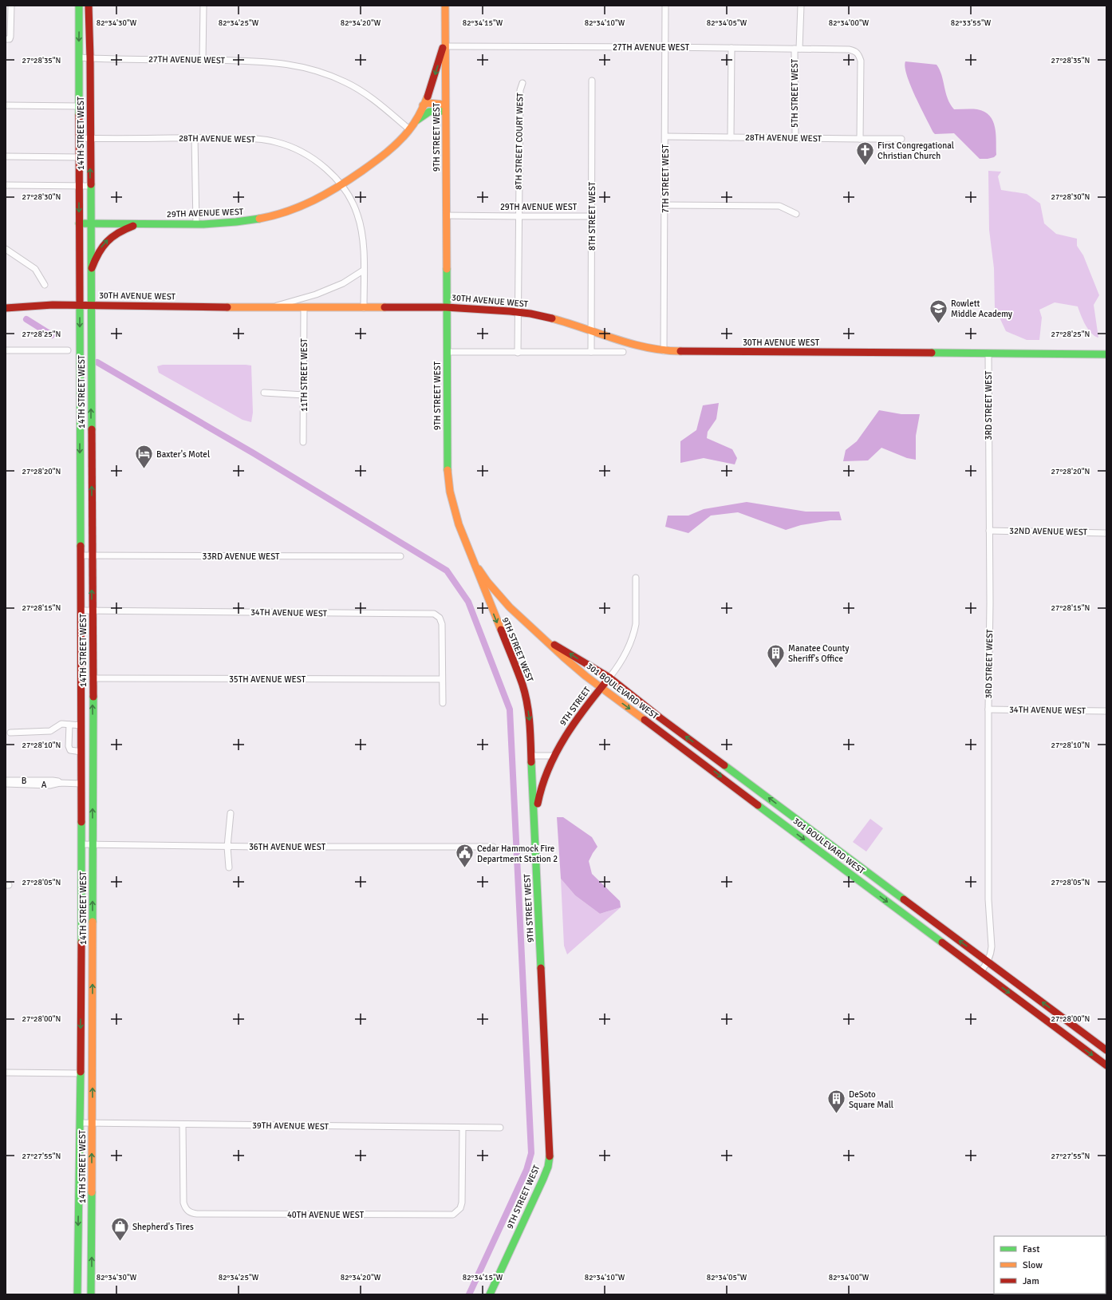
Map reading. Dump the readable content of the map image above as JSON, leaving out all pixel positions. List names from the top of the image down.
{
  "streets": {
    "main road": [
      "14TH STREET WEST",
      "9TH STREET WEST",
      "29TH AVENUE WEST",
      "30TH AVENUE WEST",
      "301 BOULEVARD WEST",
      "9TH STREET"
    ],
    "street": [
      "27TH AVENUE WEST",
      "5TH STREET WEST",
      "28TH AVENUE WEST",
      "8TH STREET COURT WEST",
      "7TH STREET WEST",
      "8TH STREET WEST",
      "11TH STREET WEST",
      "3RD STREET WEST",
      "32ND AVENUE WEST",
      "33RD AVENUE WEST",
      "34TH AVENUE WEST",
      "35TH AVENUE WEST",
      "B",
      "A",
      "36TH AVENUE WEST",
      "39TH AVENUE WEST",
      "40TH AVENUE WEST"
    ]
  },
  "crossings": [
    ["27TH AVENUE WEST", "5TH STREET WEST"],
    ["27TH AVENUE WEST", "14TH STREET WEST"],
    ["27TH AVENUE WEST", "9TH STREET WEST"],
    ["27TH AVENUE WEST", "28TH AVENUE WEST"],
    ["27TH AVENUE WEST", "7TH STREET WEST"],
    ["27TH AVENUE WEST", "29TH AVENUE WEST"],
    ["5TH STREET WEST", "28TH AVENUE WEST"],
    ["14TH STREET WEST", "28TH AVENUE WEST"],
    ["14TH STREET WEST", "29TH AVENUE WEST"],
    ["14TH STREET WEST", "30TH AVENUE WEST"],
    ["14TH STREET WEST", "33RD AVENUE WEST"],
    ["14TH STREET WEST", "34TH AVENUE WEST"],
    ["14TH STREET WEST", "35TH AVENUE WEST"],
    ["14TH STREET WEST", "A"],
    ["14TH STREET WEST", "36TH AVENUE WEST"],
    ["14TH STREET WEST", "39TH AVENUE WEST"],
    ["9TH STREET WEST", "29TH AVENUE WEST"],
    ["9TH STREET WEST", "30TH AVENUE WEST"],
    ["9TH STREET WEST", "301 BOULEVARD WEST"],
    ["9TH STREET WEST", "9TH STREET"],
    ["28TH AVENUE WEST", "7TH STREET WEST"],
    ["28TH AVENUE WEST", "29TH AVENUE WEST"],
    ["28TH AVENUE WEST", "30TH AVENUE WEST"],
    ["8TH STREET COURT WEST", "29TH AVENUE WEST"],
    ["8TH STREET COURT WEST", "30TH AVENUE WEST"],
    ["7TH STREET WEST", "30TH AVENUE WEST"],
    ["29TH AVENUE WEST", "8TH STREET WEST"],
    ["8TH STREET WEST", "30TH AVENUE WEST"],
    ["30TH AVENUE WEST", "11TH STREET WEST"],
    ["30TH AVENUE WEST", "3RD STREET WEST"],
    ["3RD STREET WEST", "32ND AVENUE WEST"],
    ["3RD STREET WEST", "34TH AVENUE WEST"],
    ["3RD STREET WEST", "301 BOULEVARD WEST"],
    ["34TH AVENUE WEST", "35TH AVENUE WEST"],
    ["301 BOULEVARD WEST", "9TH STREET"],
    ["B", "A"],
    ["39TH AVENUE WEST", "40TH AVENUE WEST"]
  ],
  "places": {
    "church": ["First Congregational Christian Church"],
    "school or university": ["Rowlett Middle Academy"],
    "hotel": ["Baxter's Motel"],
    "building": ["Manatee County Sheriff's Office", "DeSoto Square Mall"],
    "public building": ["Cedar Hammock Fire Department Station 2"],
    "shop": ["Shepherd's Tires"]
  },
  "legend": ["Fast", "Slow", "Jam"],
  "coordinates": [
    "82°34'30\"W",
    "82°34'25\"W",
    "82°34'20\"W",
    "82°34'15\"W",
    "82°34'10\"W",
    "82°34'05\"W",
    "82°34'00\"W",
    "82°33'55\"W",
    "27°28'35\"N",
    "27°28'30\"N",
    "27°28'25\"N",
    "27°28'20\"N",
    "27°28'15\"N",
    "27°28'10\"N",
    "27°28'05\"N",
    "27°28'00\"N",
    "27°27'55\"N"
  ]
}
